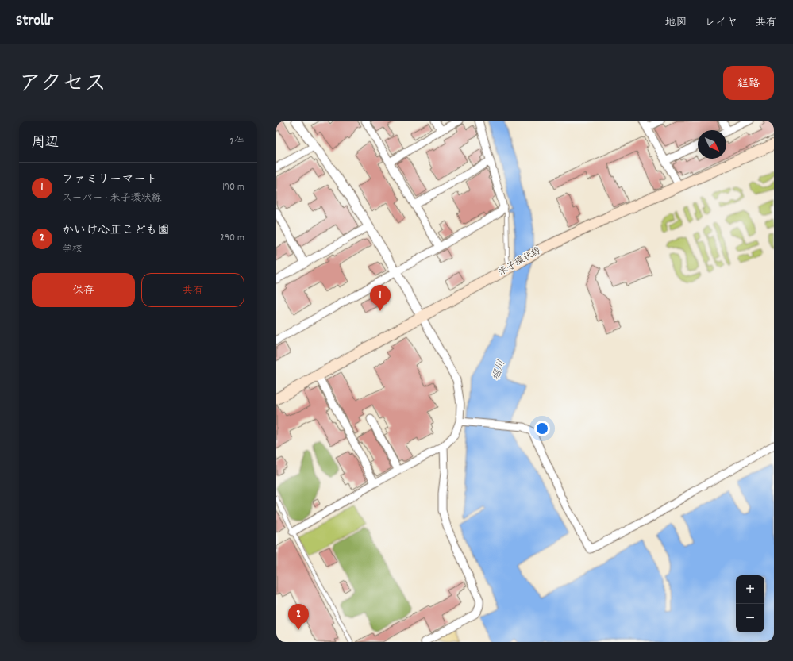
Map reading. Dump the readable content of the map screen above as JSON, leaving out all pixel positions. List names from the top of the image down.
{
  "streets": {
    "main road": ["米子環状線"]
  },
  "water": ["堀川"],
  "north": "bottom right",
  "page": {
    "header": "Strollr",
    "nav": ["地図", "レイヤ", "共有"],
    "title": "アクセス",
    "buttons": [
      "経路",
      ["保存", "共有"]
    ],
    "heading": ["周辺", "2件"],
    "list": [
      {
        "mark": "1",
        "name": "ファミリーマート",
        "note": "スーパー · 米子環状線",
        "value": "190 m"
      },
      {
        "mark": "2",
        "name": "かいけ心正こども園",
        "note": "学校",
        "value": "290 m"
      }
    ],
    "pins": ["1", "2"],
    "map_buttons": ["+", "−"]
  }
}
